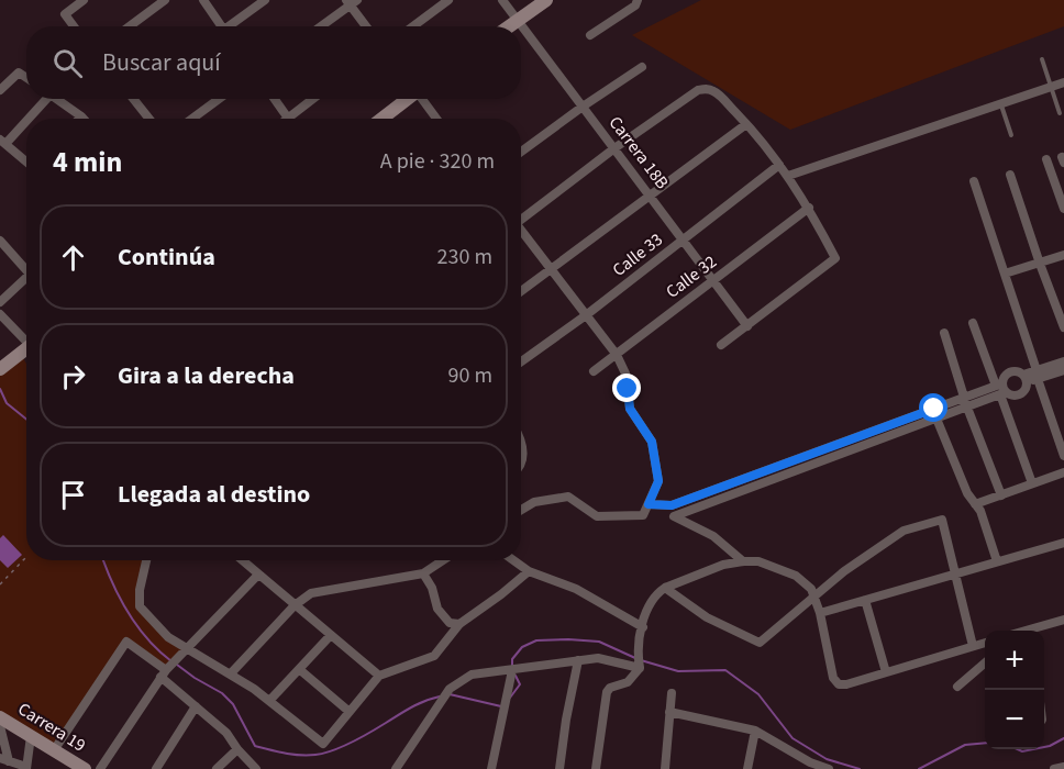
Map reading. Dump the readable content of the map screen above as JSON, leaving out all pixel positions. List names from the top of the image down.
{
  "streets": {
    "main road": ["Carrera 19"],
    "street": ["Carrera 18B", "Calle 33", "Calle 32"]
  },
  "crossings": [
    ["Carrera 18B", "Calle 33"],
    ["Carrera 18B", "Calle 32"]
  ],
  "page": {
    "search": "Buscar aquí",
    "heading": ["4 min", "A pie · 320 m"],
    "list": [
      ["Continúa", "230 m"],
      ["Gira a la derecha", "90 m"],
      "Llegada al destino"
    ],
    "map_buttons": ["+", "−"]
  }
}
